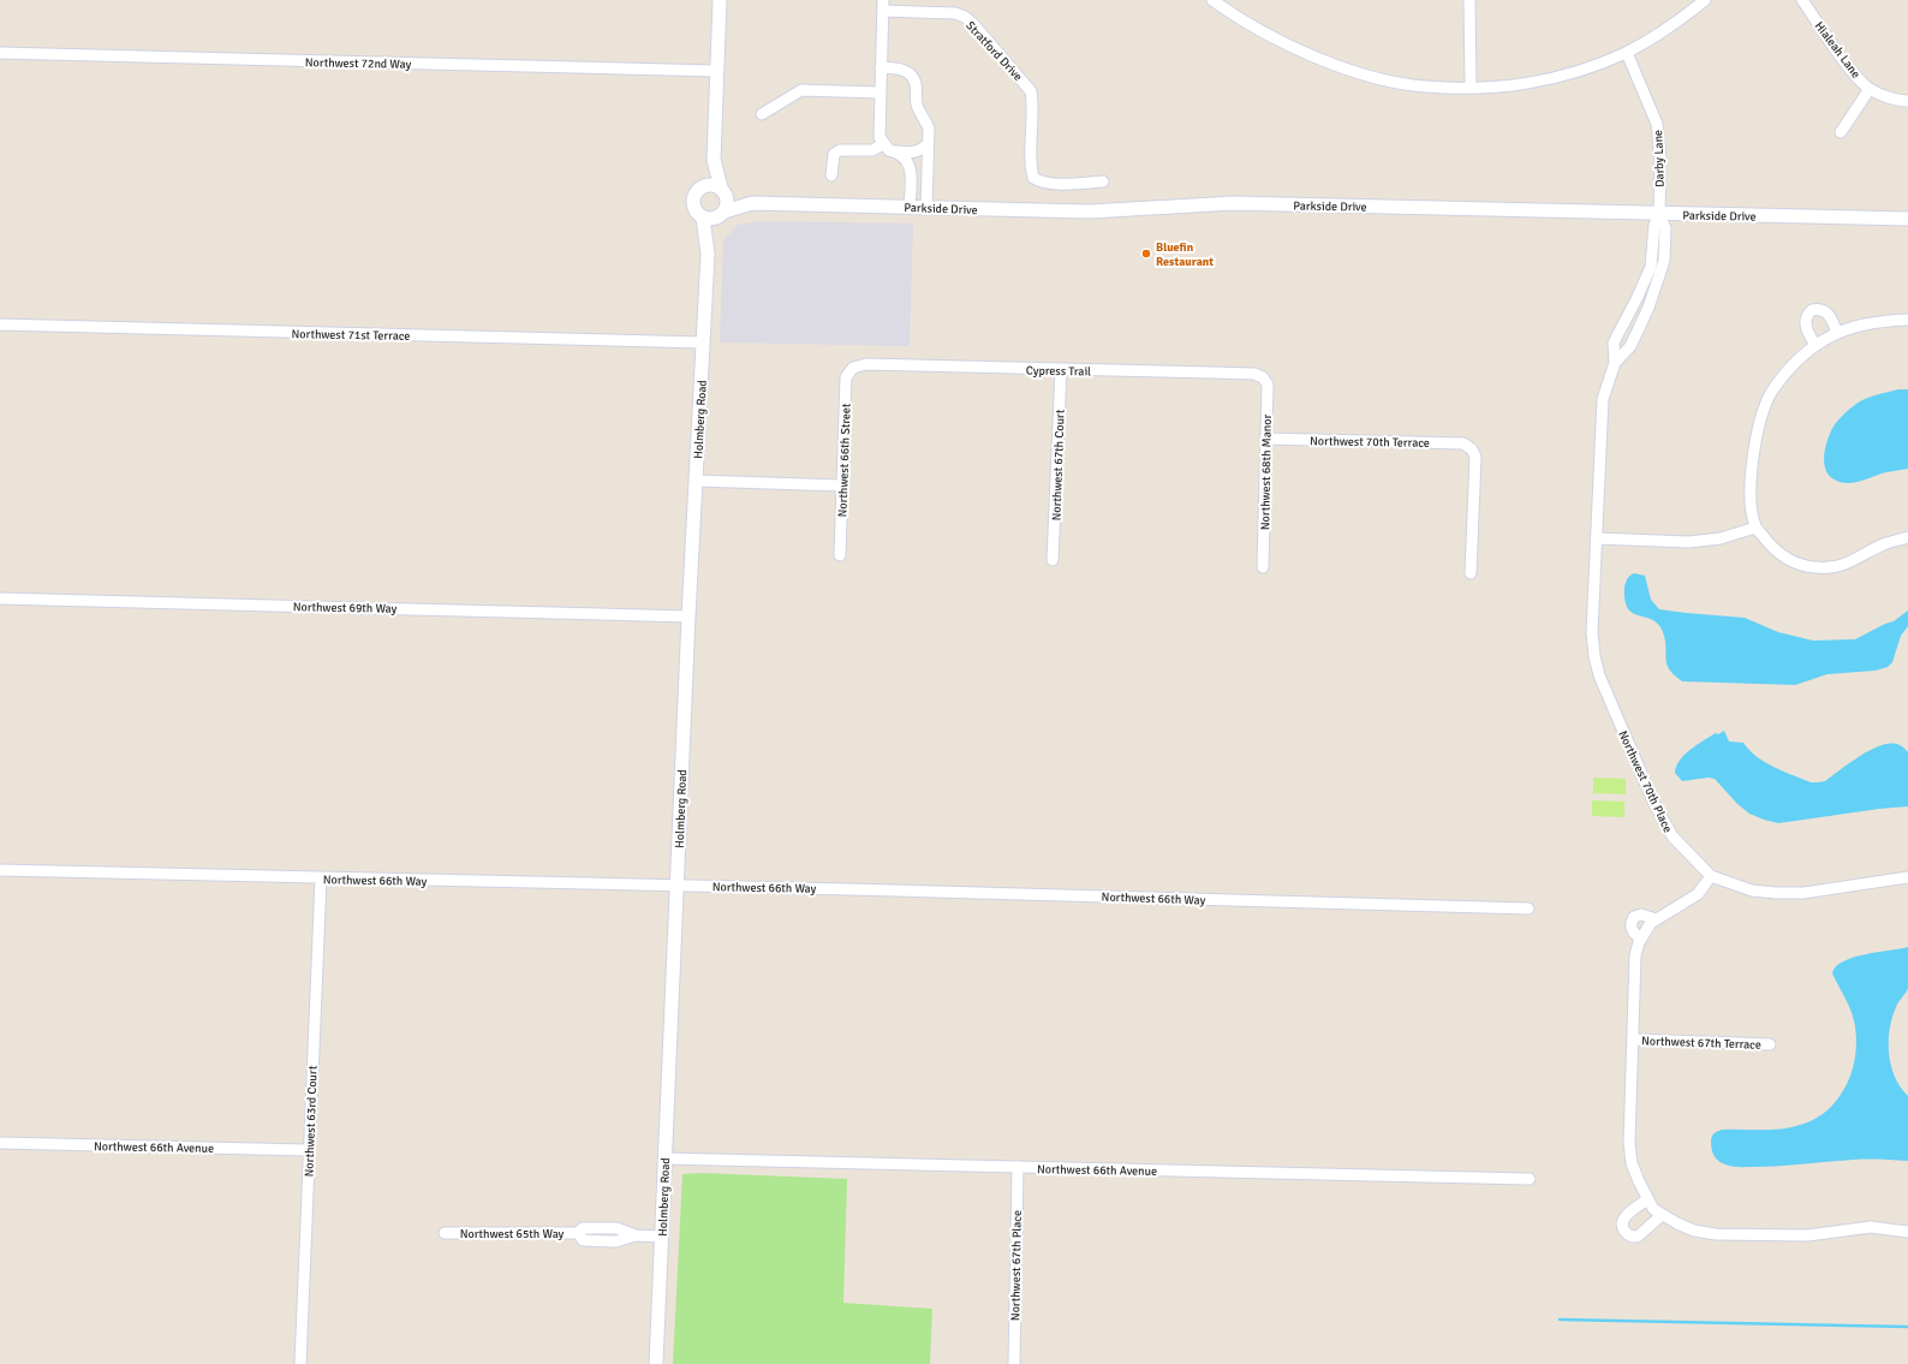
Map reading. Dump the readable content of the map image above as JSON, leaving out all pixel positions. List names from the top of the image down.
{
  "streets": {
    "street": [
      "Hialeah Lane",
      "Stratford Drive",
      "Northwest 72nd Way",
      "Darby Lane",
      "Parkside Drive",
      "Northwest 71st Terrace",
      "Cypress Trail",
      "Holmberg Road",
      "Northwest 70th Terrace",
      "Northwest 66th Street",
      "Northwest 67th Court",
      "Northwest 68th Manor",
      "Northwest 69th Way",
      "Northwest 70th Place",
      "Northwest 66th Way",
      "Northwest 67th Terrace",
      "Northwest 63rd Court",
      "Northwest 66th Avenue",
      "Northwest 65th Way",
      "Northwest 67th Place"
    ]
  },
  "crossings": [
    ["Darby Lane", "Parkside Drive"],
    ["Darby Lane", "Northwest 70th Place"],
    ["Parkside Drive", "Holmberg Road"],
    ["Parkside Drive", "Northwest 70th Place"],
    ["Northwest 71st Terrace", "Holmberg Road"],
    ["Cypress Trail", "Northwest 66th Street"],
    ["Cypress Trail", "Northwest 67th Court"],
    ["Cypress Trail", "Northwest 68th Manor"],
    ["Holmberg Road", "Northwest 69th Way"],
    ["Holmberg Road", "Northwest 66th Way"],
    ["Holmberg Road", "Northwest 66th Avenue"],
    ["Holmberg Road", "Northwest 65th Way"],
    ["Northwest 70th Terrace", "Northwest 68th Manor"],
    ["Northwest 66th Way", "Northwest 63rd Court"],
    ["Northwest 63rd Court", "Northwest 66th Avenue"],
    ["Northwest 66th Avenue", "Northwest 67th Place"]
  ],
  "places": ["Bluefin Restaurant"]
}
